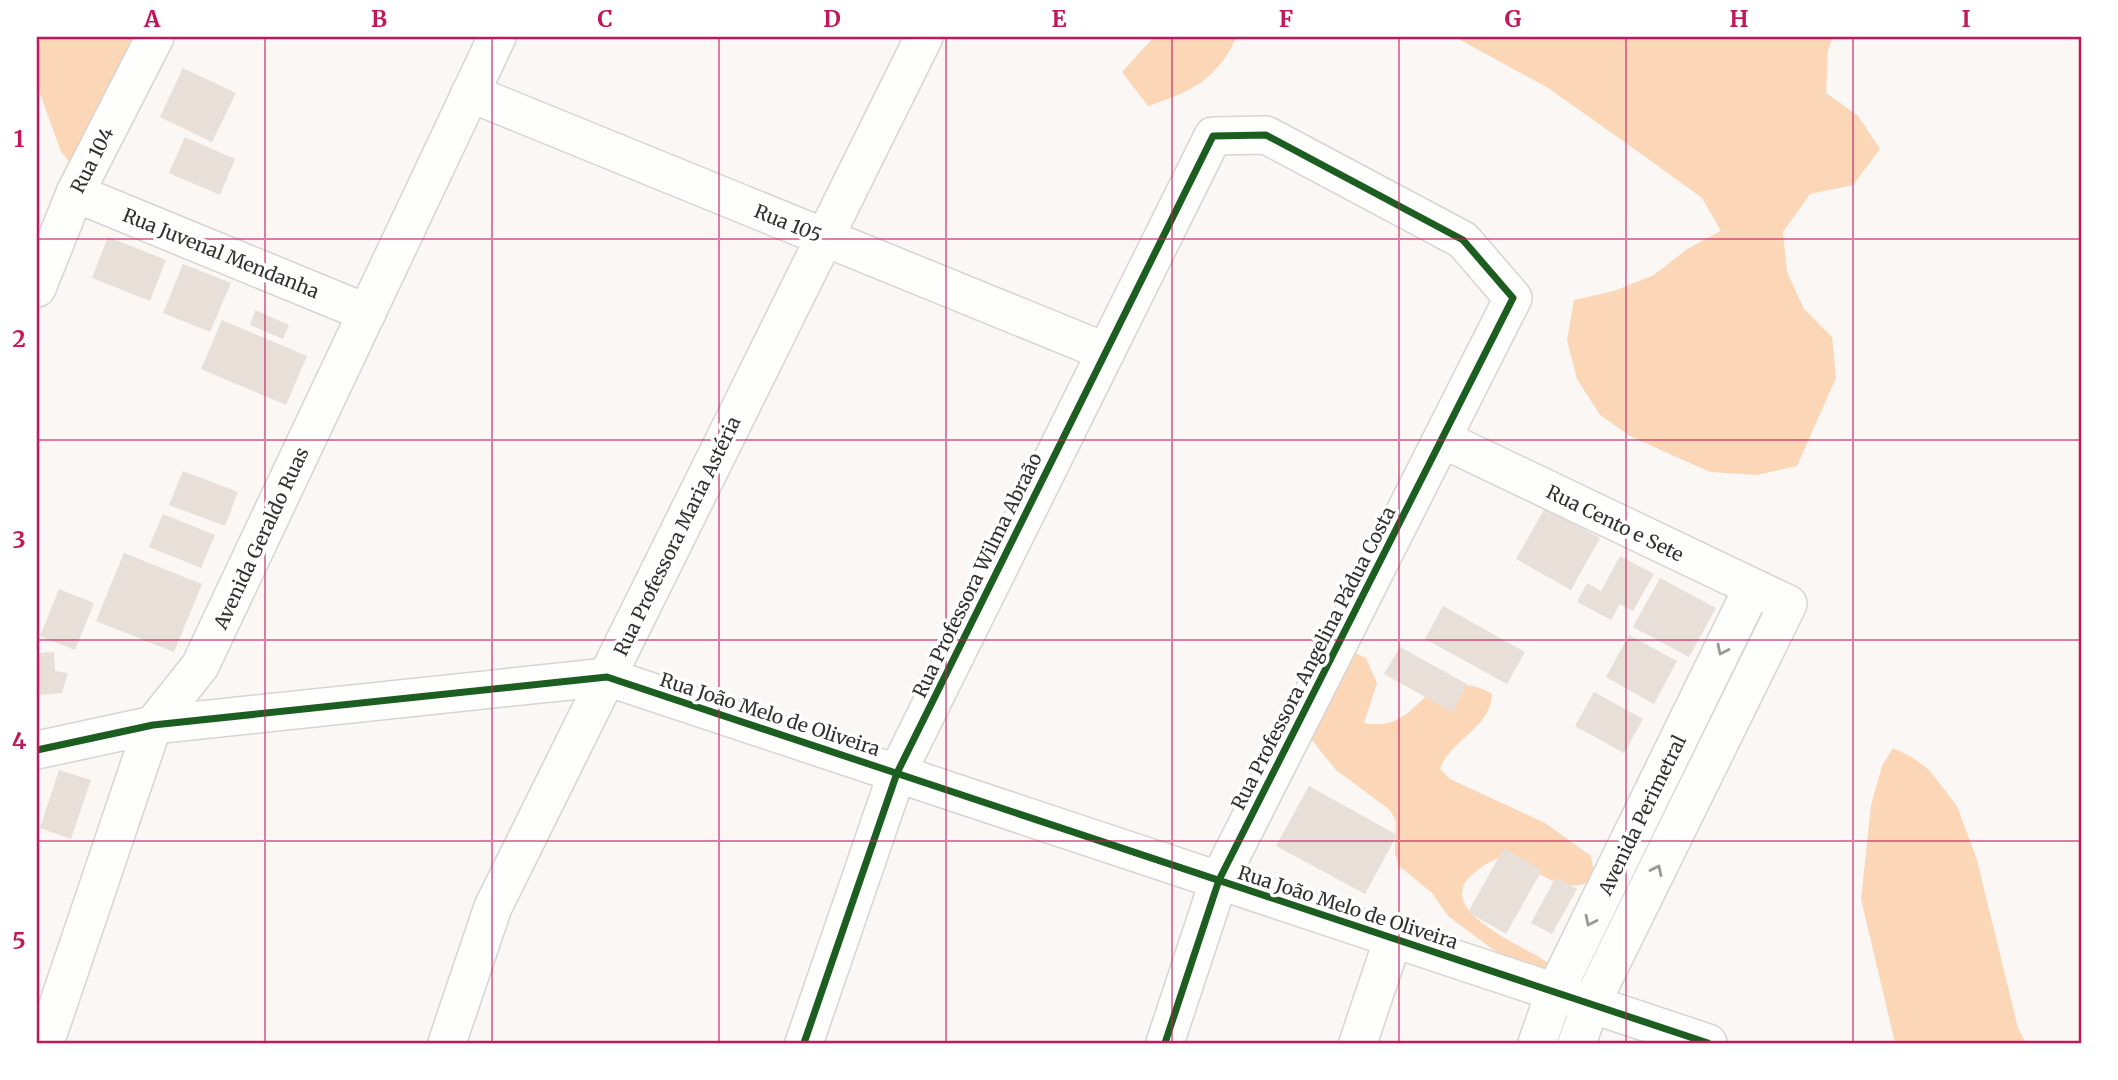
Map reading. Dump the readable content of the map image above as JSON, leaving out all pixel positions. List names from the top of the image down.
{
  "streets": {
    "street": [
      "Rua 104",
      "Rua 105",
      "Rua Juvenal Mendanha",
      "Rua Cento e Sete",
      "Rua Professora Maria Astéria",
      "Avenida Geraldo Ruas",
      "Rua Professora Wilma Abraão",
      "Rua Professora Angelina Pádua Costa",
      "Rua João Melo de Oliveira",
      "Avenida Perimetral"
    ]
  },
  "crossings": [
    ["Rua 104", "Rua Juvenal Mendanha"],
    ["Rua 105", "Rua Professora Maria Astéria"],
    ["Rua 105", "Avenida Geraldo Ruas"],
    ["Rua 105", "Rua Professora Wilma Abraão"],
    ["Rua Juvenal Mendanha", "Avenida Geraldo Ruas"],
    ["Rua Cento e Sete", "Rua Professora Angelina Pádua Costa"],
    ["Rua Cento e Sete", "Avenida Perimetral"],
    ["Rua Professora Maria Astéria", "Rua João Melo de Oliveira"],
    ["Avenida Geraldo Ruas", "Rua João Melo de Oliveira"],
    ["Rua Professora Wilma Abraão", "Rua Professora Angelina Pádua Costa"],
    ["Rua Professora Wilma Abraão", "Rua João Melo de Oliveira"],
    ["Rua Professora Angelina Pádua Costa", "Rua João Melo de Oliveira"],
    ["Rua João Melo de Oliveira", "Avenida Perimetral"]
  ],
  "grid": {
    "columns": [
      "A",
      "B",
      "C",
      "D",
      "E",
      "F",
      "G",
      "H",
      "I"
    ],
    "rows": [
      "1",
      "2",
      "3",
      "4",
      "5"
    ]
  }
}
